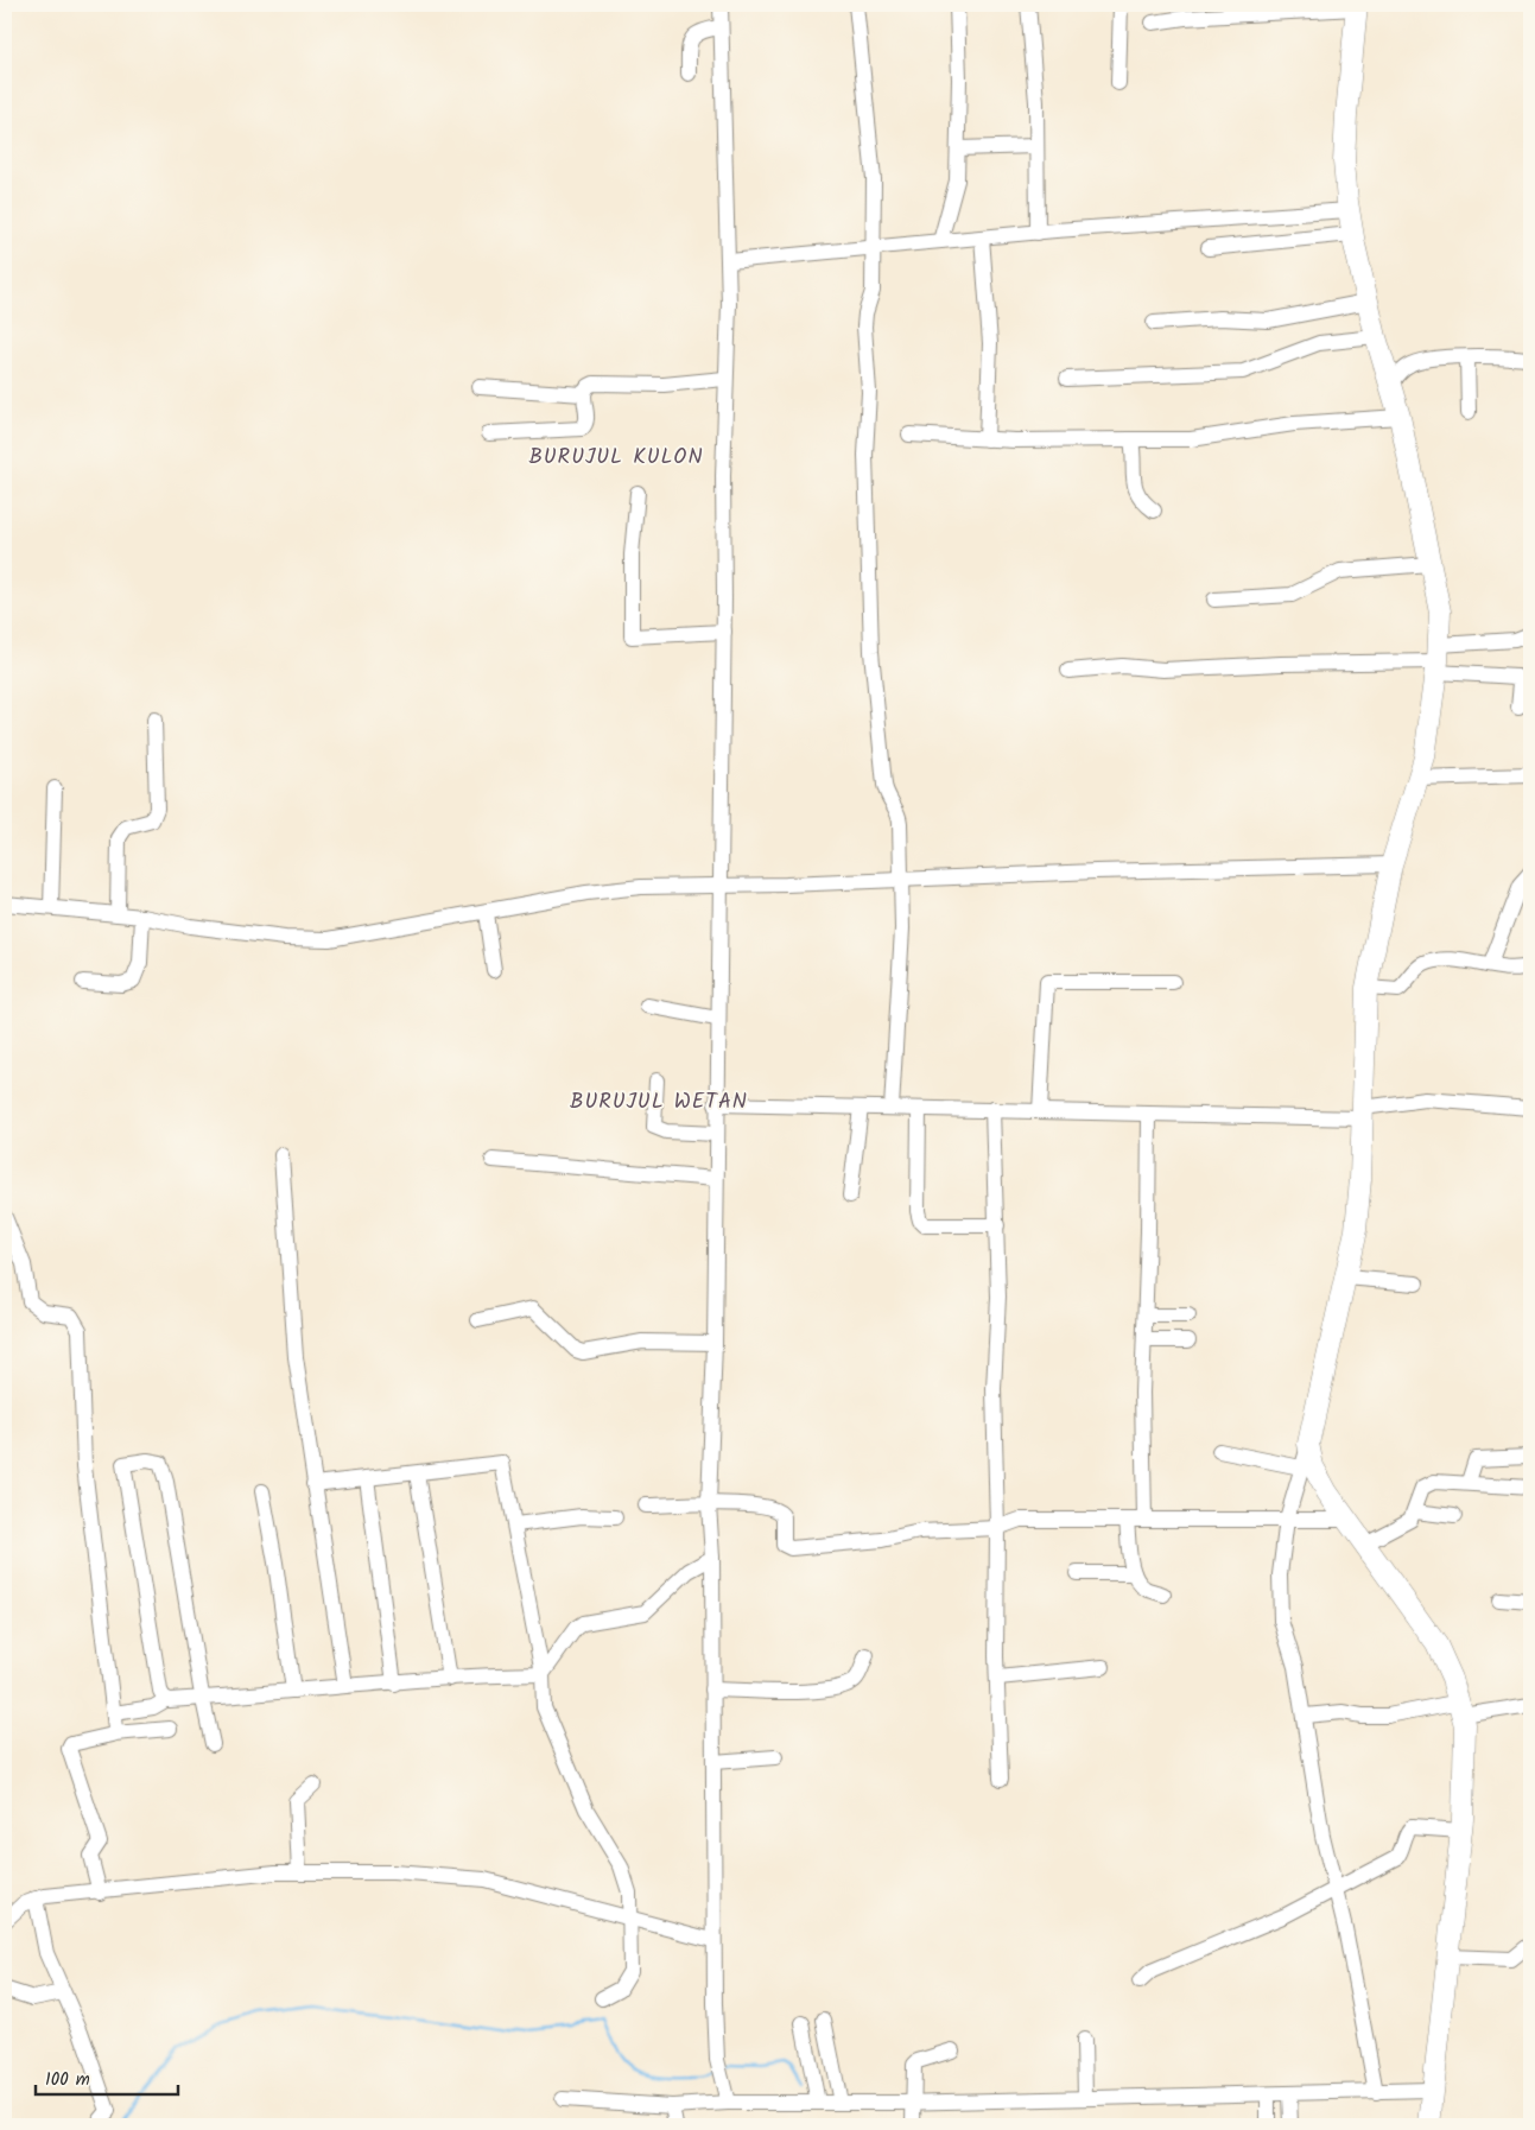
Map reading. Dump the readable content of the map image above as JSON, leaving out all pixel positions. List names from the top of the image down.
{
  "districts": ["BURUJUL KULON", "BURUJUL WETAN"],
  "scale_bar": "100 m"
}
